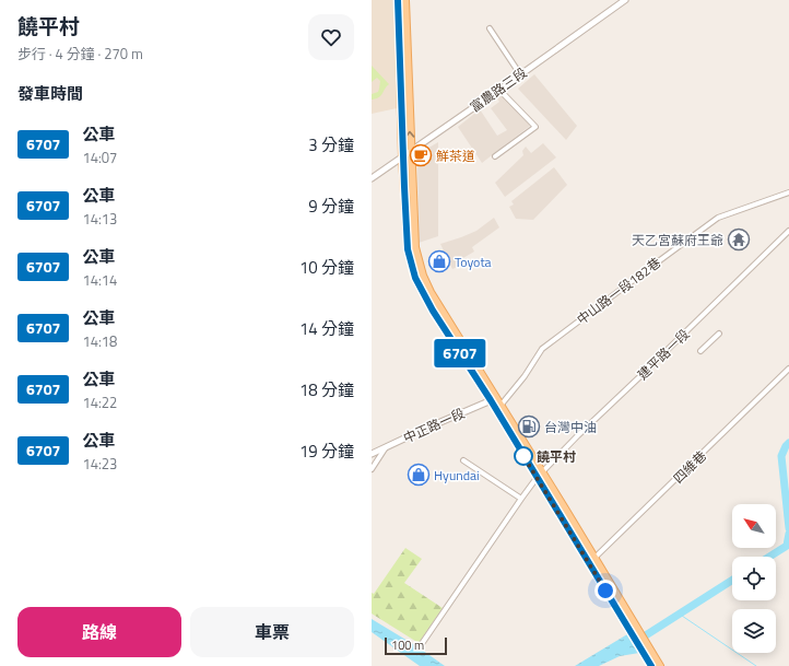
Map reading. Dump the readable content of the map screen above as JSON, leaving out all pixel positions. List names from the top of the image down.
{
  "streets": {
    "street": [
      "富農路三段",
      "中山路一段182巷",
      "建平路一段",
      "中正路一段",
      "四維巷"
    ]
  },
  "places": {
    "cafe": ["鮮茶道"],
    "temple": ["天乙宮蘇府王爺"],
    "shop": ["Toyota", "Hyundai"],
    "fuel station": ["台灣中油"],
    "other": ["饒平村"]
  },
  "lines": ["bus line 6707"],
  "scale_bar": "100 m",
  "north": "top left",
  "page": {
    "heading": [
      ["饒平村", "步行 · 4 分鐘 · 270 m"],
      "發車時間"
    ],
    "on_map": "6707",
    "list": [
      {
        "mark": "6707",
        "name": "公車",
        "note": "14:07",
        "value": "3 分鐘"
      },
      {
        "mark": "6707",
        "name": "公車",
        "note": "14:13",
        "value": "9 分鐘"
      },
      {
        "mark": "6707",
        "name": "公車",
        "note": "14:14",
        "value": "10 分鐘"
      },
      {
        "mark": "6707",
        "name": "公車",
        "note": "14:18",
        "value": "14 分鐘"
      },
      {
        "mark": "6707",
        "name": "公車",
        "note": "14:22",
        "value": "18 分鐘"
      },
      {
        "mark": "6707",
        "name": "公車",
        "note": "14:23",
        "value": "19 分鐘"
      }
    ],
    "buttons": ["路線", "車票"],
    "scale": "100 m"
  }
}
